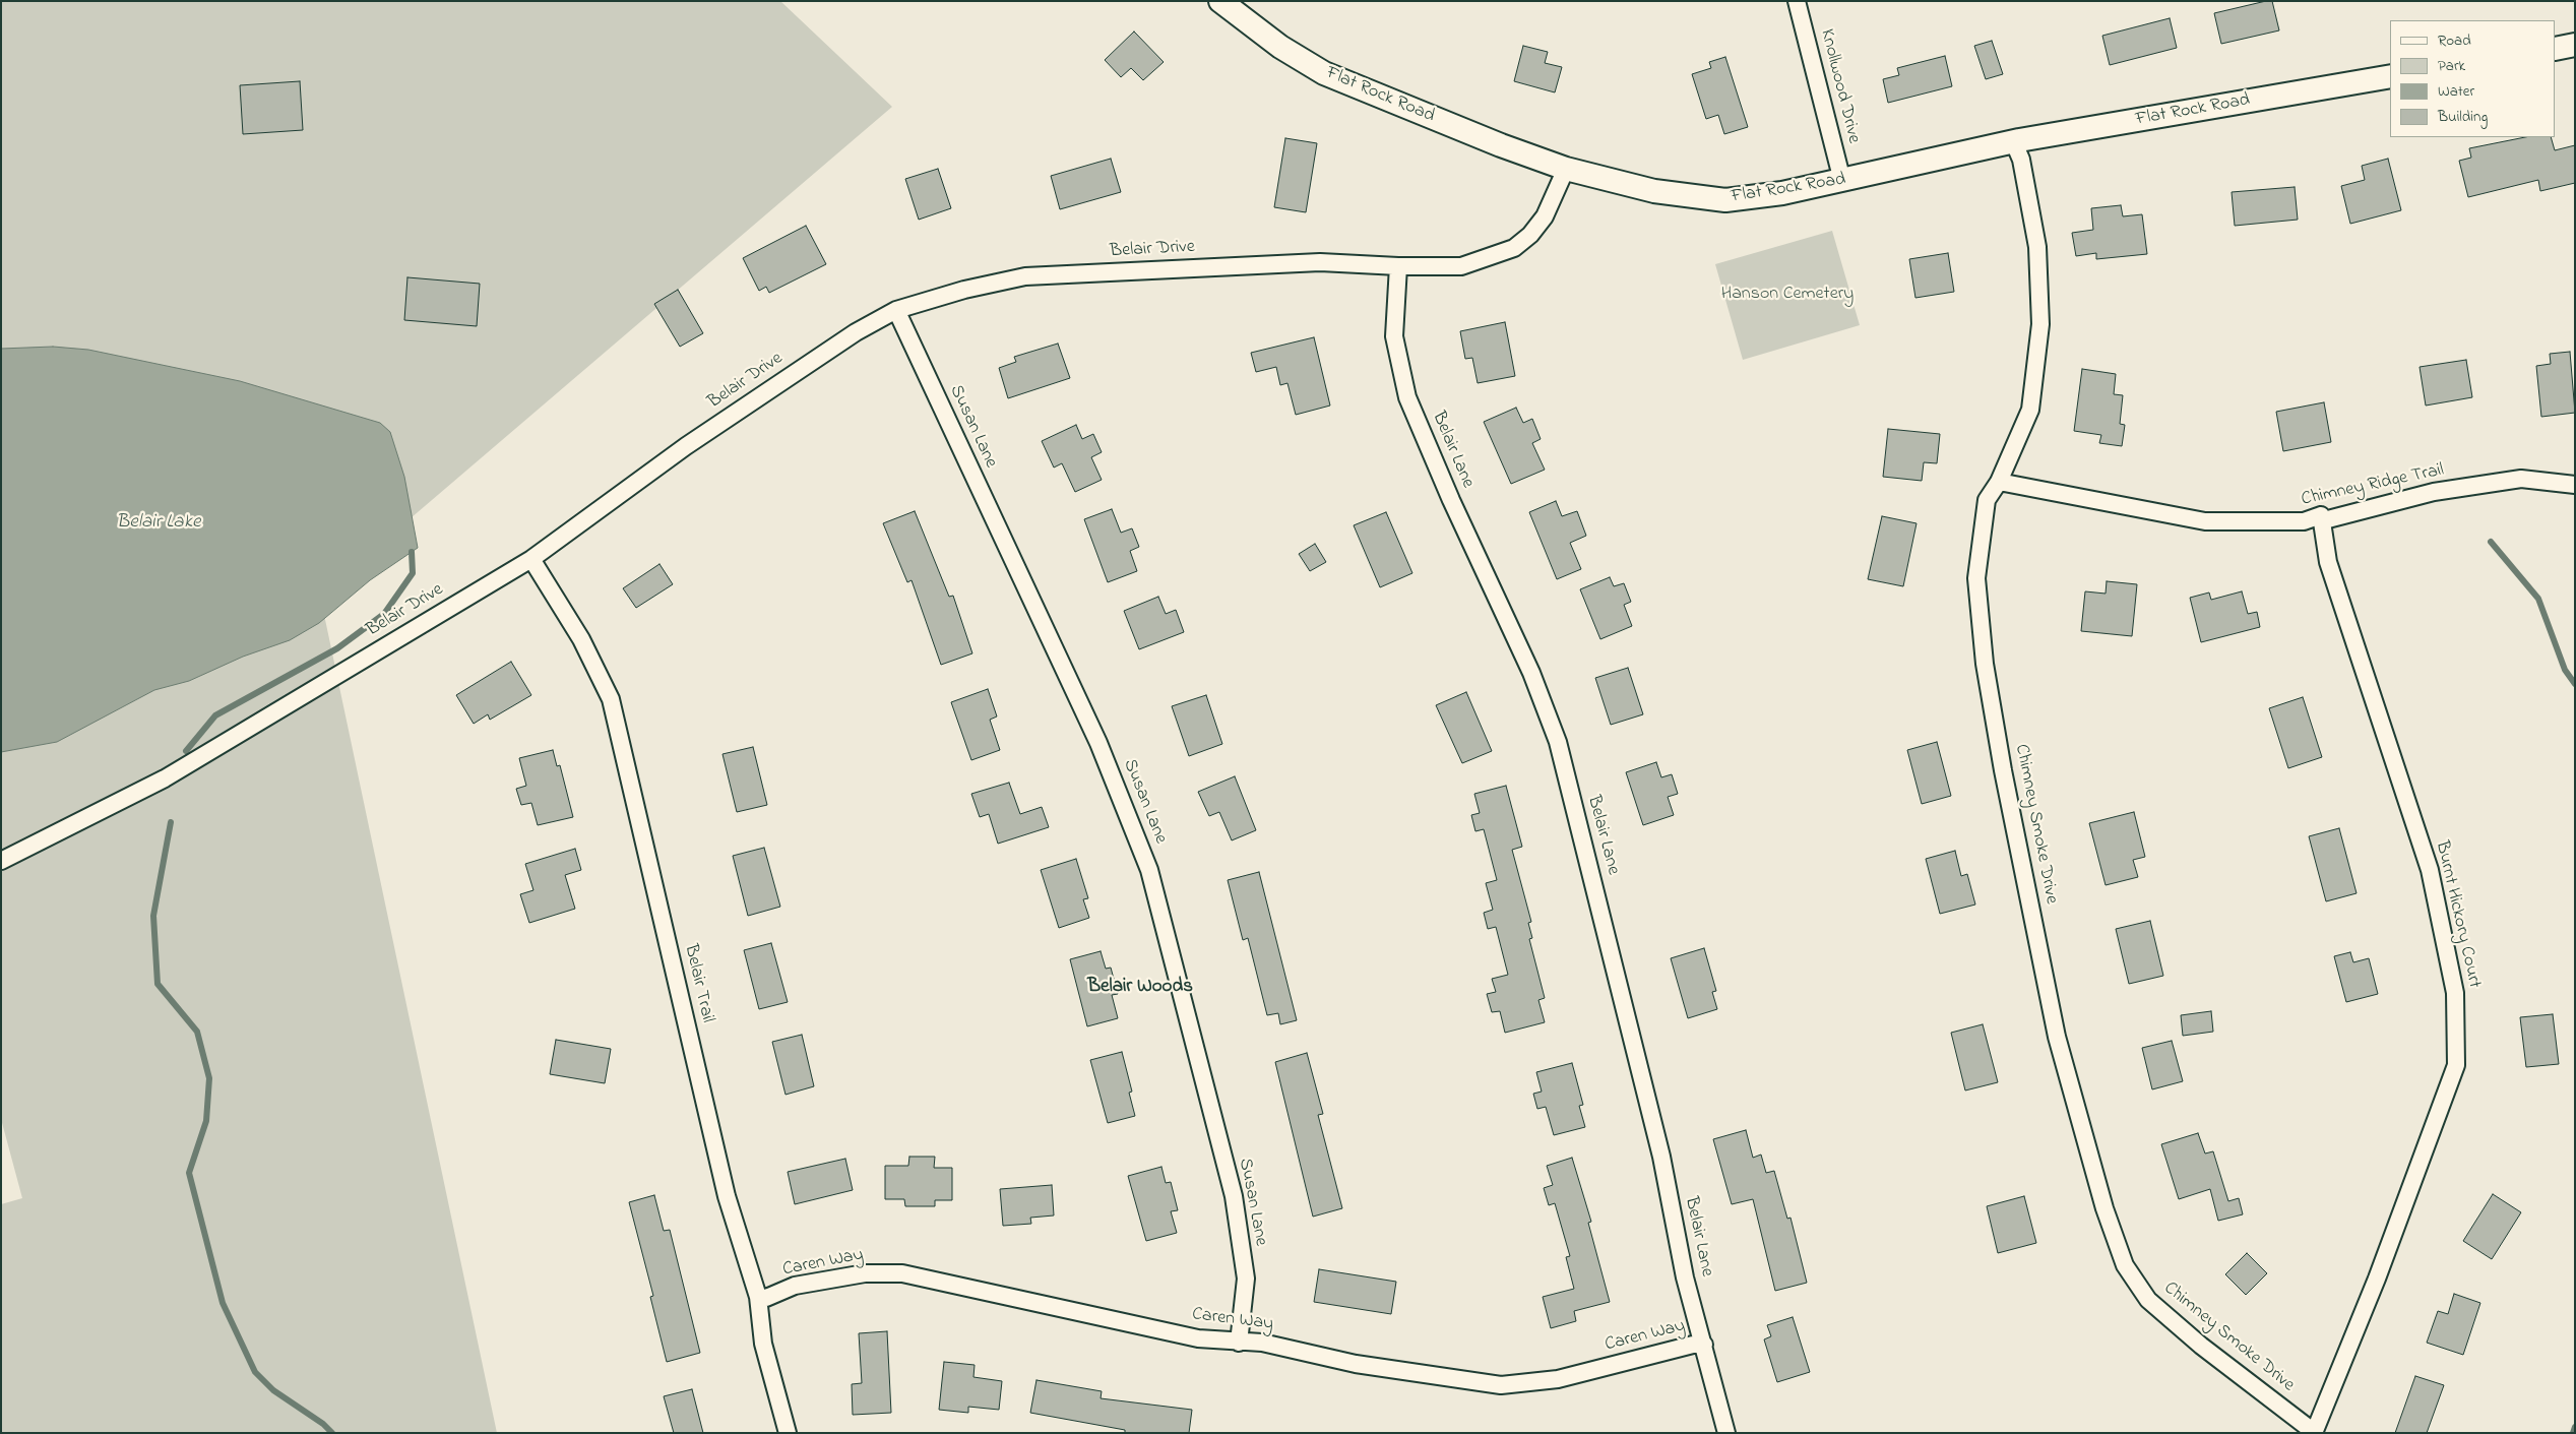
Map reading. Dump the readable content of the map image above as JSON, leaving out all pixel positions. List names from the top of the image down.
{
  "streets": {
    "street": [
      "Knollwood Drive",
      "Flat Rock Road",
      "Belair Drive",
      "Susan Lane",
      "Belair Lane",
      "Chimney Ridge Trail",
      "Chimney Smoke Drive",
      "Burnt Hickory Court",
      "Belair Trail",
      "Caren Way"
    ]
  },
  "crossings": [
    ["Knollwood Drive", "Flat Rock Road"],
    ["Flat Rock Road", "Belair Drive"],
    ["Flat Rock Road", "Chimney Smoke Drive"],
    ["Belair Drive", "Susan Lane"],
    ["Belair Drive", "Belair Lane"],
    ["Belair Drive", "Belair Trail"],
    ["Susan Lane", "Caren Way"],
    ["Belair Lane", "Caren Way"],
    ["Chimney Ridge Trail", "Chimney Smoke Drive"],
    ["Chimney Ridge Trail", "Burnt Hickory Court"],
    ["Chimney Smoke Drive", "Burnt Hickory Court"],
    ["Belair Trail", "Caren Way"]
  ],
  "districts": ["Belair Woods"],
  "water": ["Belair Lake"],
  "parks": ["Hanson Cemetery"],
  "legend": [
    "Road",
    "Park",
    "Water",
    "Building"
  ]
}
